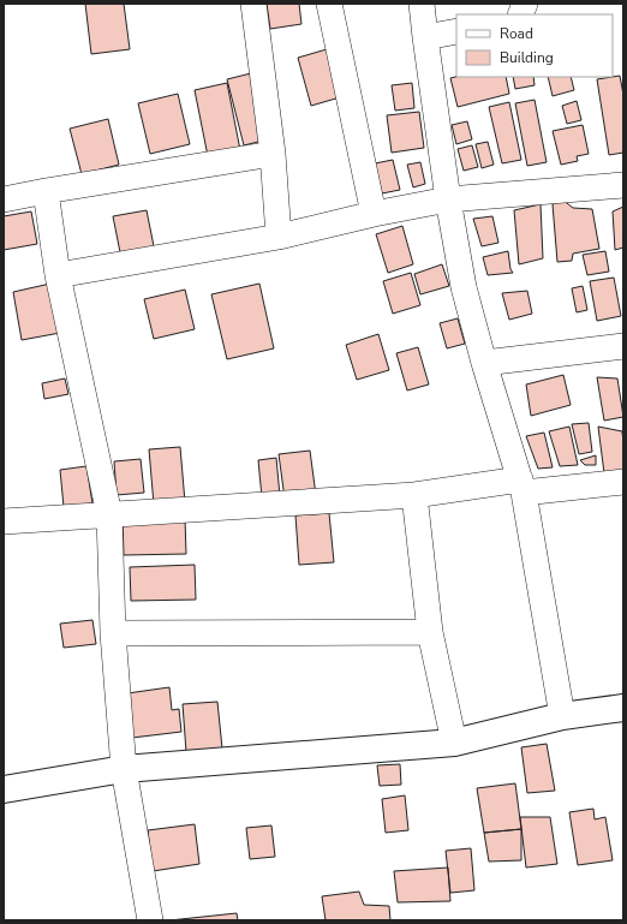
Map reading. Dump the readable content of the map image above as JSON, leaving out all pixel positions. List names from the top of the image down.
{
  "legend": ["Road", "Building"]
}
